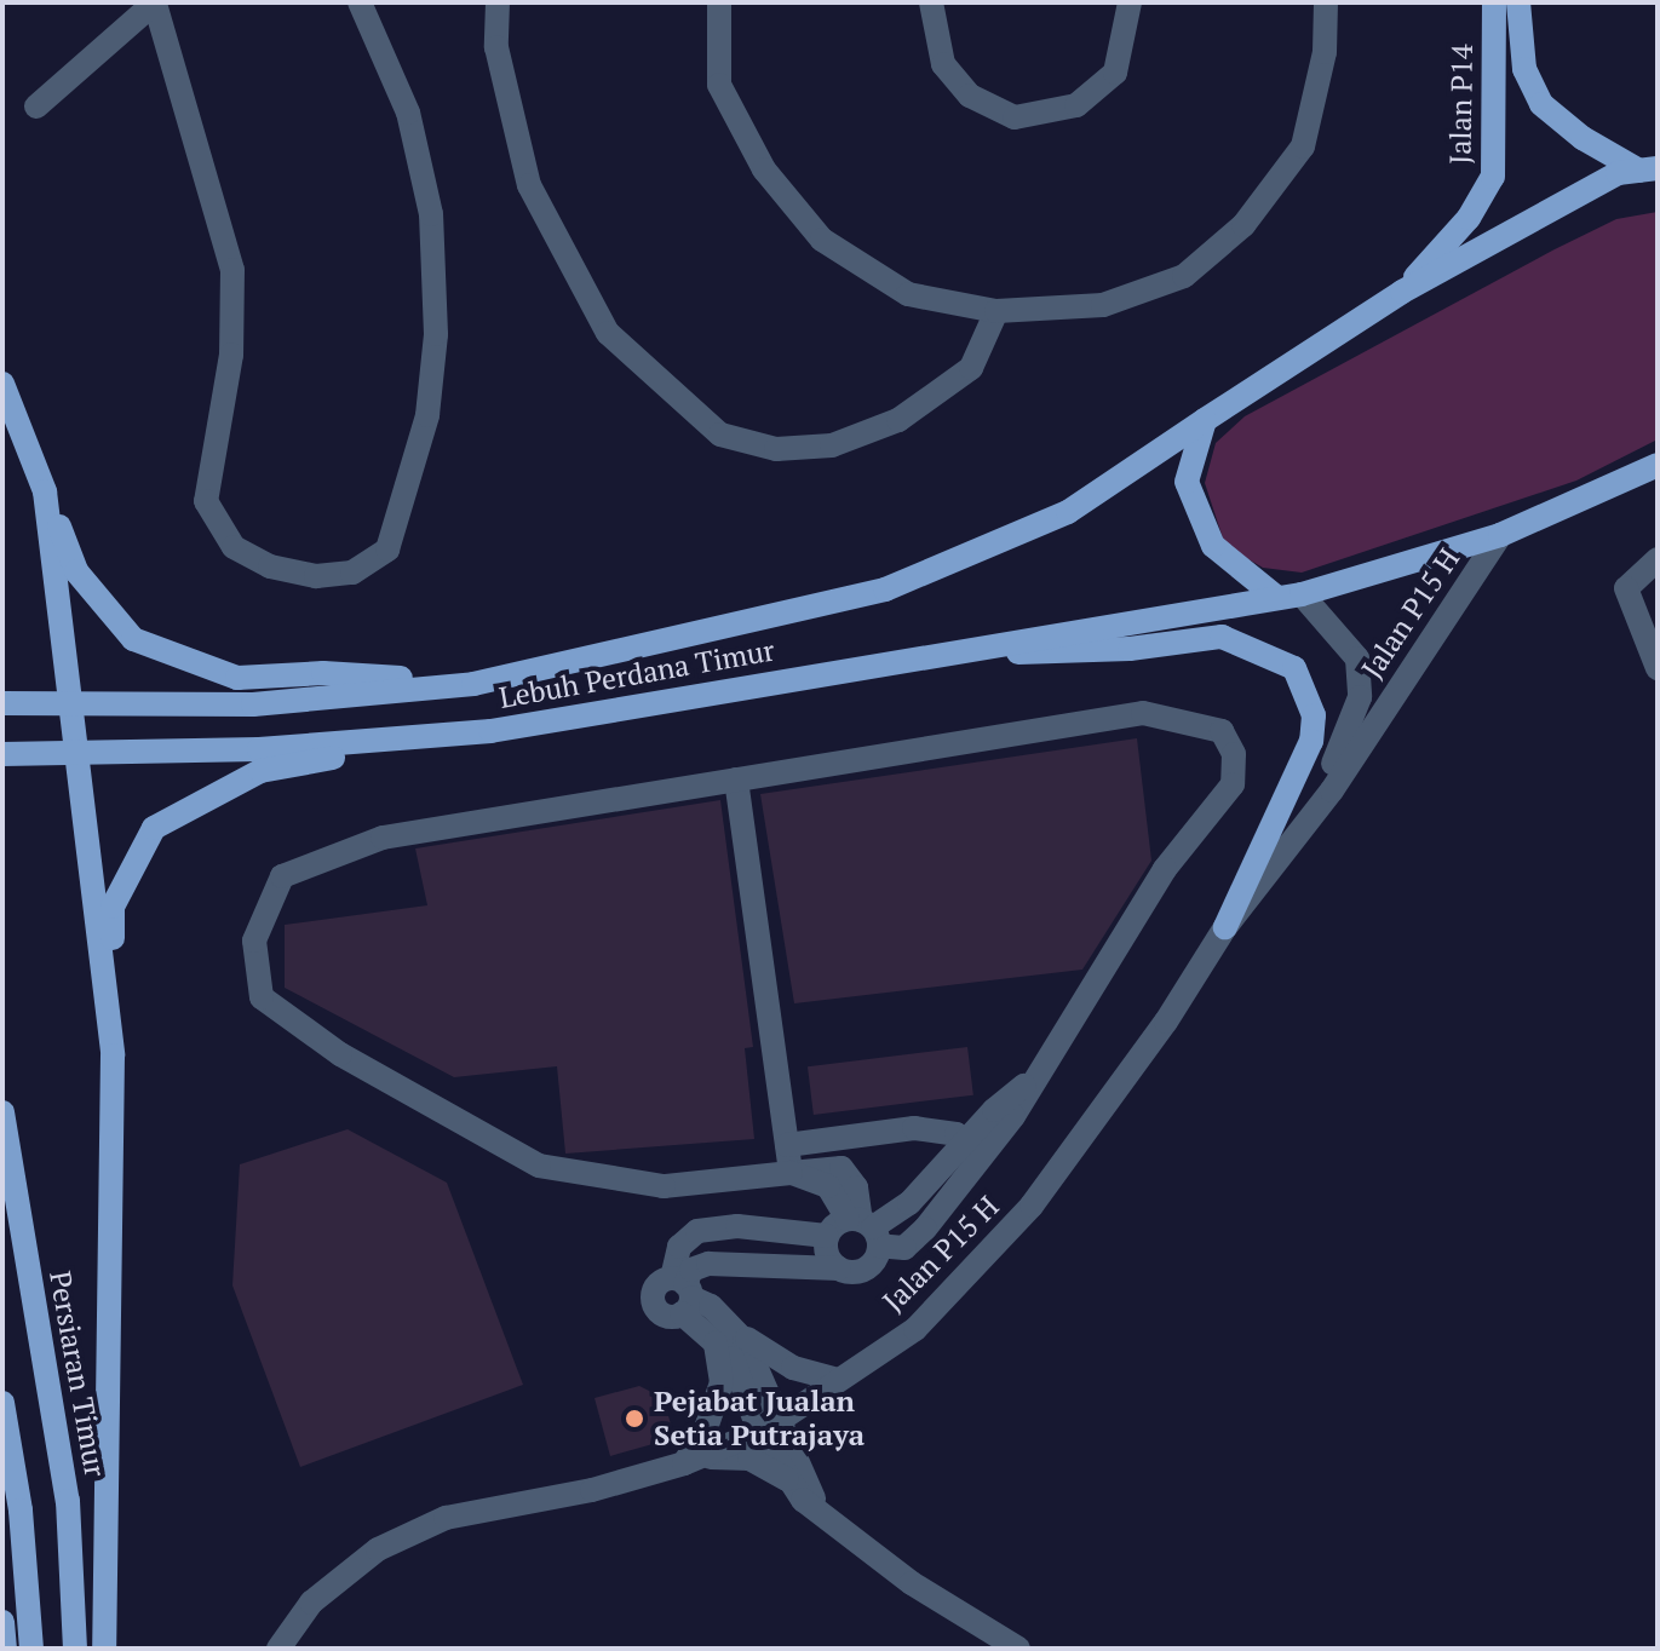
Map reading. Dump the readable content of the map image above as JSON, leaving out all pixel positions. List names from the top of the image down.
{
  "streets": {
    "main road": ["Jalan P14", "Lebuh Perdana Timur", "Persiaran Timur"],
    "street": ["Jalan P15 H"]
  },
  "crossings": [
    ["Jalan P14", "Lebuh Perdana Timur"],
    ["Jalan P15 H", "Lebuh Perdana Timur"]
  ],
  "places": ["Pejabat Jualan Setia Putrajaya"]
}
